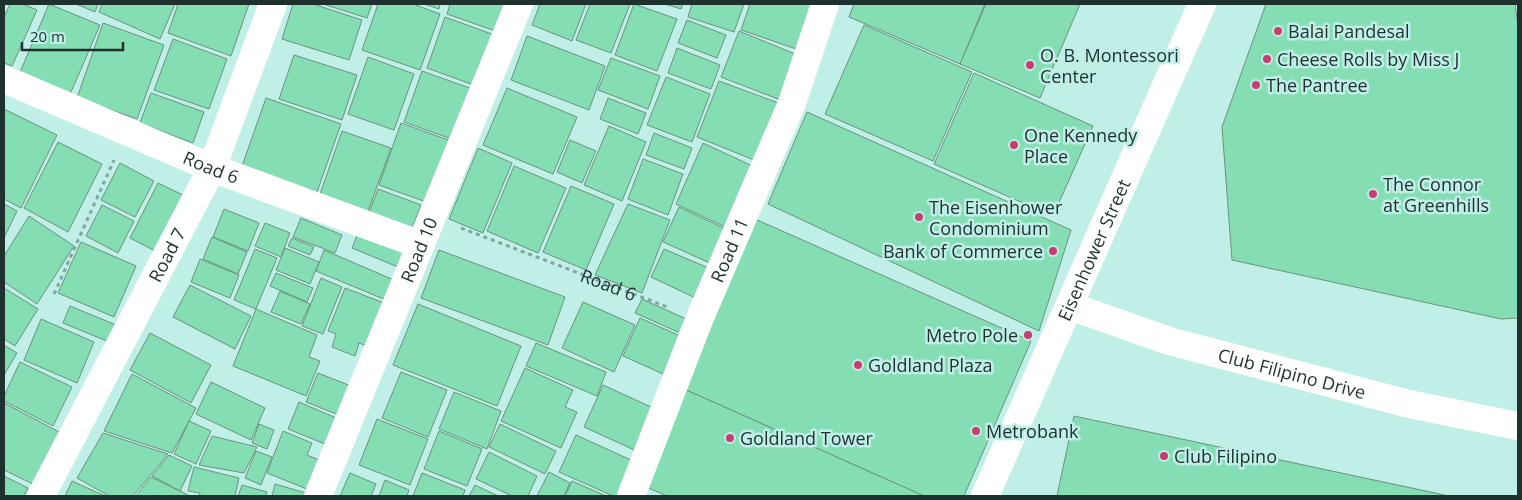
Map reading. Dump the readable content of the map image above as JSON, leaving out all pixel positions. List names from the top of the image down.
{
  "streets": {
    "street": [
      "Road 6",
      "Road 10",
      "Road 11",
      "Eisenhower Street",
      "Road 7",
      "Club Filipino Drive"
    ]
  },
  "crossings": [
    ["Road 6", "Road 10"],
    ["Road 6", "Road 11"],
    ["Road 6", "Road 7"],
    ["Eisenhower Street", "Club Filipino Drive"]
  ],
  "places": [
    "Balai Pandesal",
    "Cheese Rolls by Miss J",
    "O. B. Montessori Center",
    "The Pantree",
    "One Kennedy Place",
    "The Connor at Greenhills",
    "The Eisenhower Condominium",
    "Bank of Commerce",
    "Metro Pole",
    "Goldland Plaza",
    "Metrobank",
    "Goldland Tower",
    "Club Filipino"
  ],
  "scale_bar": "20 m"
}
